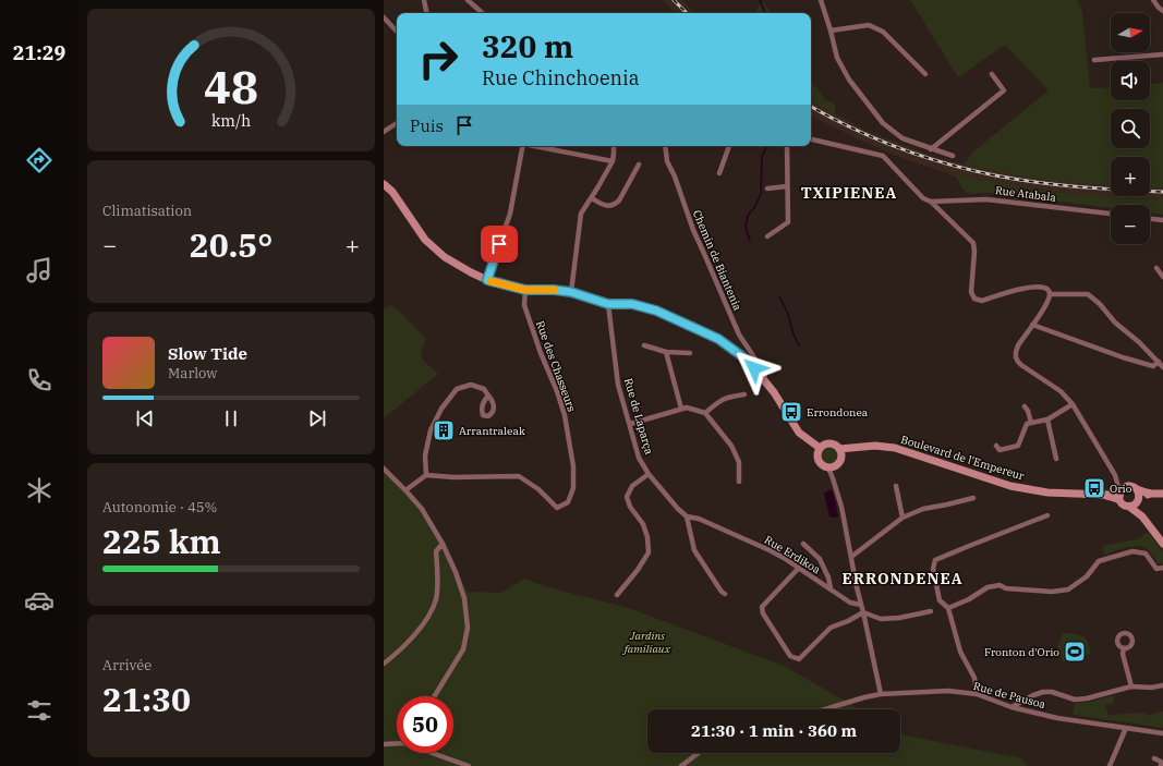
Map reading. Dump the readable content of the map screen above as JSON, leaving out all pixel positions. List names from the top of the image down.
{
  "streets": {
    "main road": ["Boulevard de l'Empereur"],
    "street": [
      "Rue Atabala",
      "Chemin de Biantenia",
      "Rue des Chasseurs",
      "Rue de Laparça",
      "Rue Erdikoa",
      "Rue de Pausoa"
    ]
  },
  "crossings": [
    ["Rue de Laparça", "Rue Erdikoa"]
  ],
  "districts": ["TXIPIENEA", "ERRONDENEA"],
  "parks": ["Jardins familiaux"],
  "places": {
    "bus stop": ["Errondonea", "Orio"],
    "building": ["Arrantraleak"],
    "sports": ["Fronton d'Orio"]
  },
  "north": "right",
  "page": {
    "tabs": "21:29",
    "map_buttons": ["+", "−"],
    "turn": ["320 m", "Rue Chinchoenia"],
    "then": "Puis",
    "tile": [
      "Climatisation",
      ["Autonomie · 45%", "225 km"],
      ["Arrivée", "21:30"]
    ],
    "heat": ["−", "20.5°", "+"],
    "song": ["Slow Tide", "Marlow"],
    "limit": "50",
    "trip": "21:30 · 1 min · 360 m",
    "gauge": ["48", "km/h"]
  }
}
